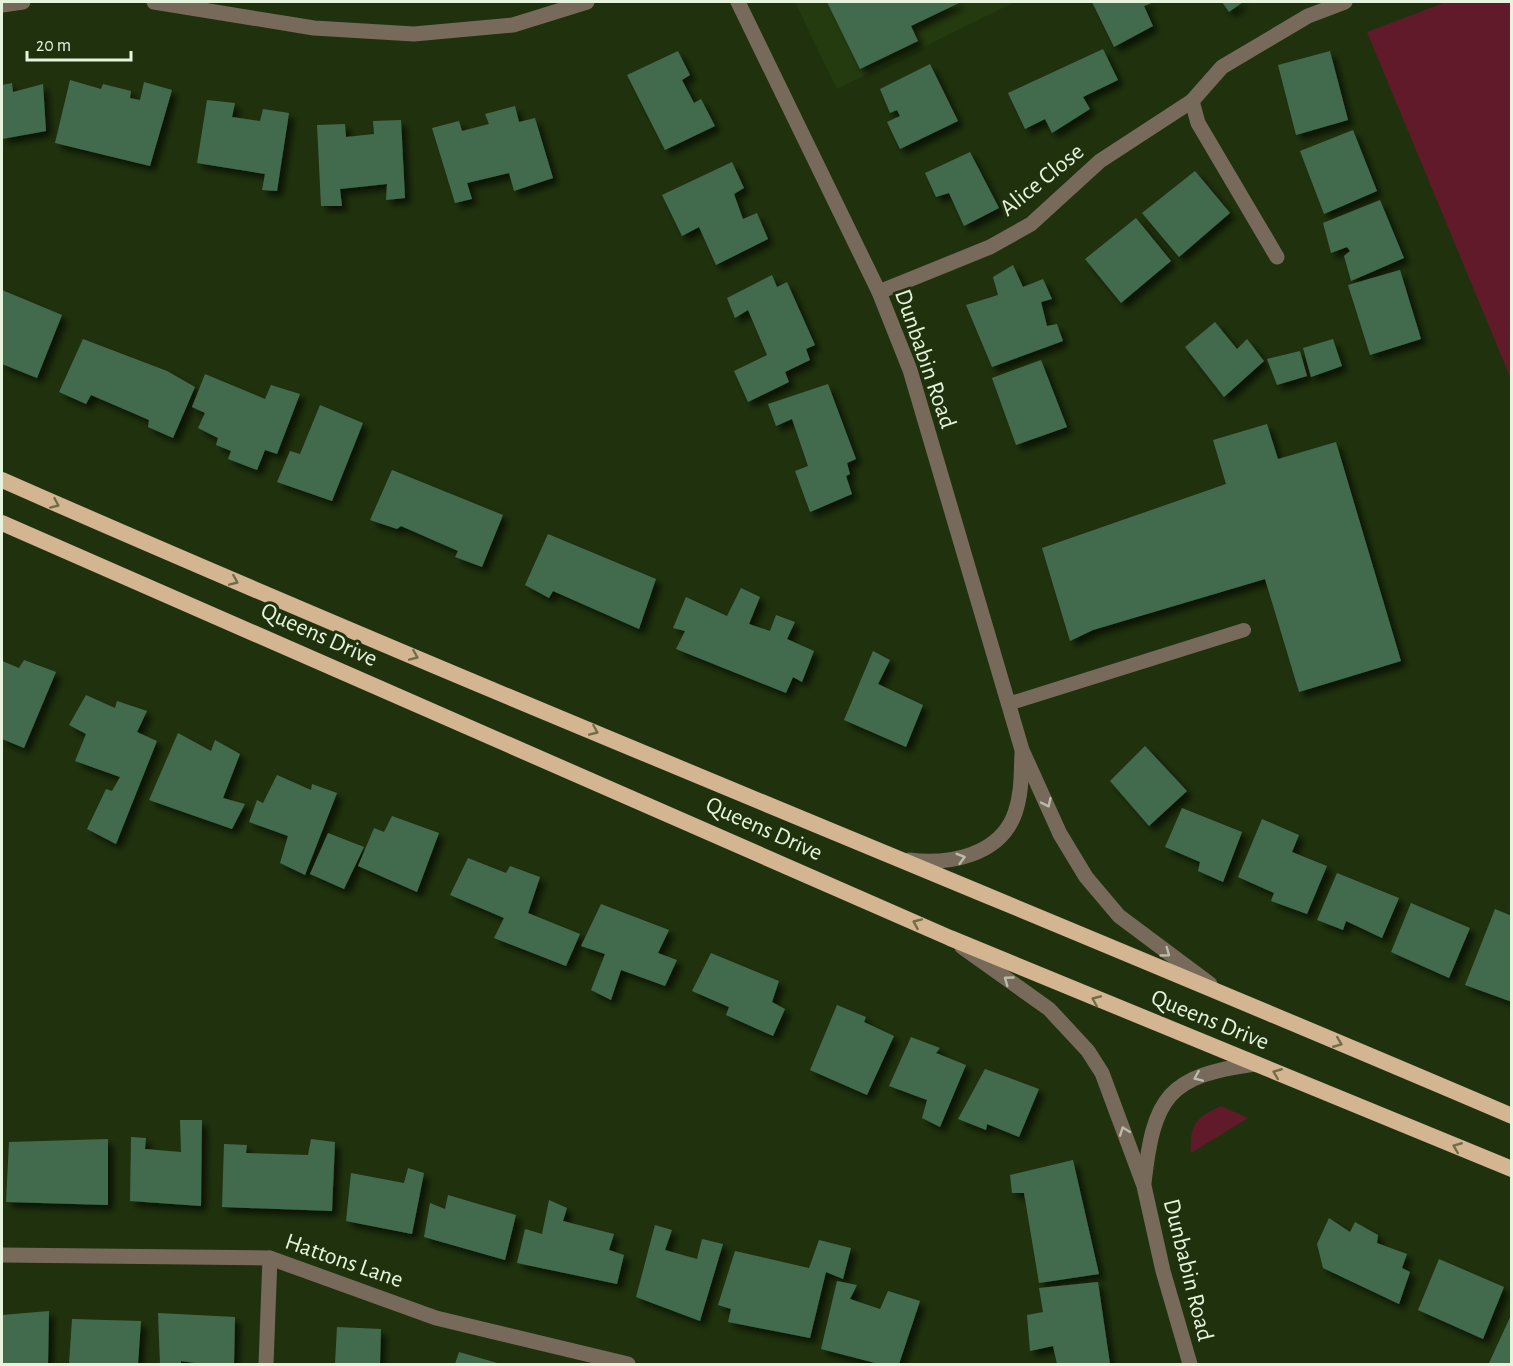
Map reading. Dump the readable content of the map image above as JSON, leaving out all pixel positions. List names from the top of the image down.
{
  "streets": {
    "highway": ["Queens Drive"],
    "street": ["Alice Close", "Dunbabin Road", "Hattons Lane"]
  },
  "crossings": [
    ["Alice Close", "Dunbabin Road"],
    ["Dunbabin Road", "Queens Drive"]
  ],
  "scale_bar": "20 m"
}
